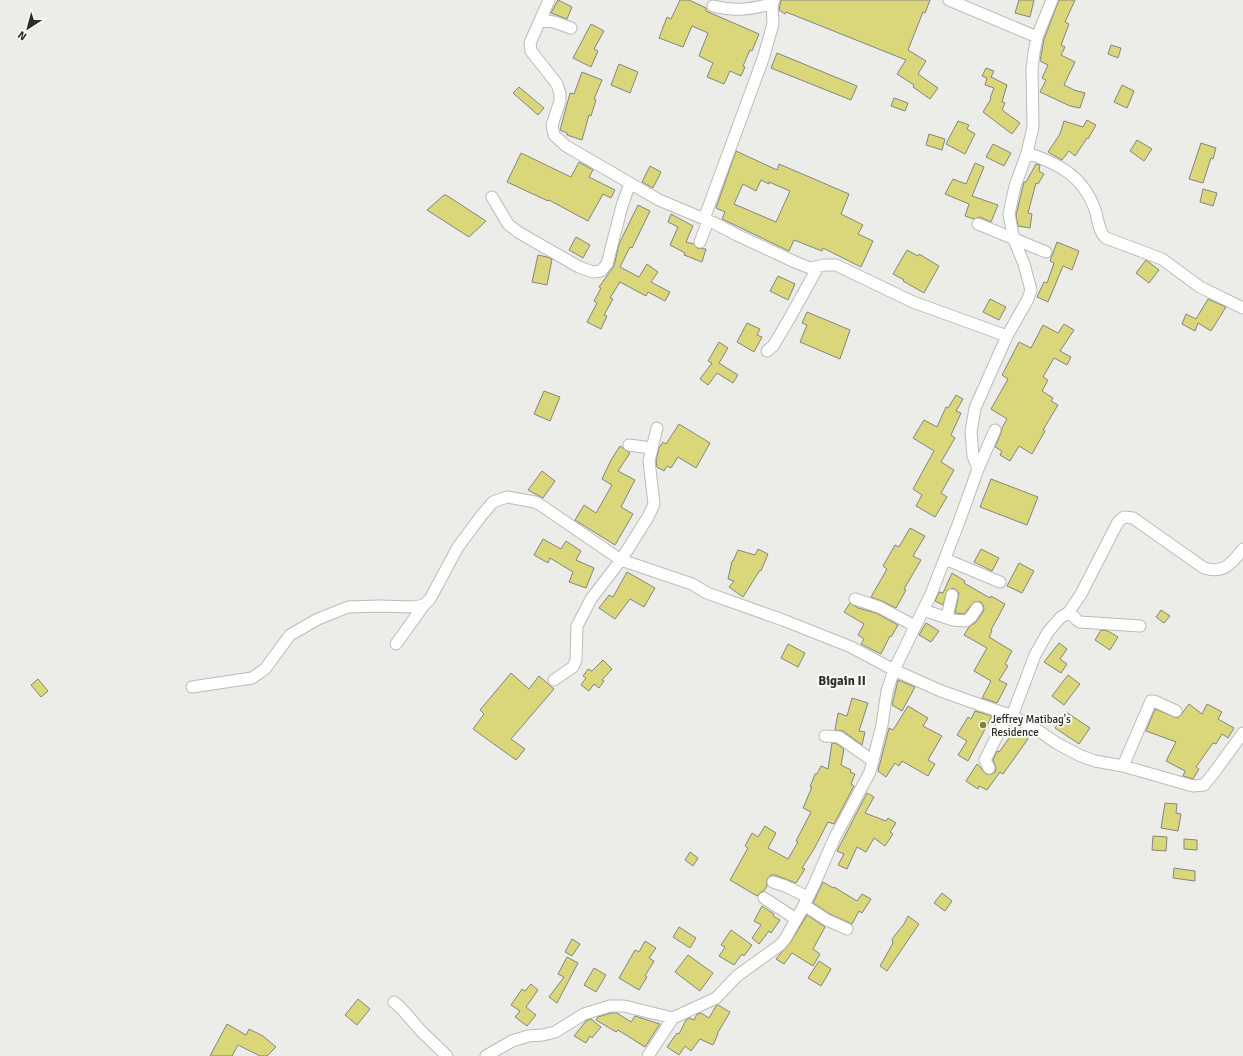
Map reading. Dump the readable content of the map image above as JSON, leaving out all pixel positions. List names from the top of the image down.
{
  "districts": ["Bigain II"],
  "places": ["Jeffrey Matibag's Residence"],
  "north": "bottom left"
}
